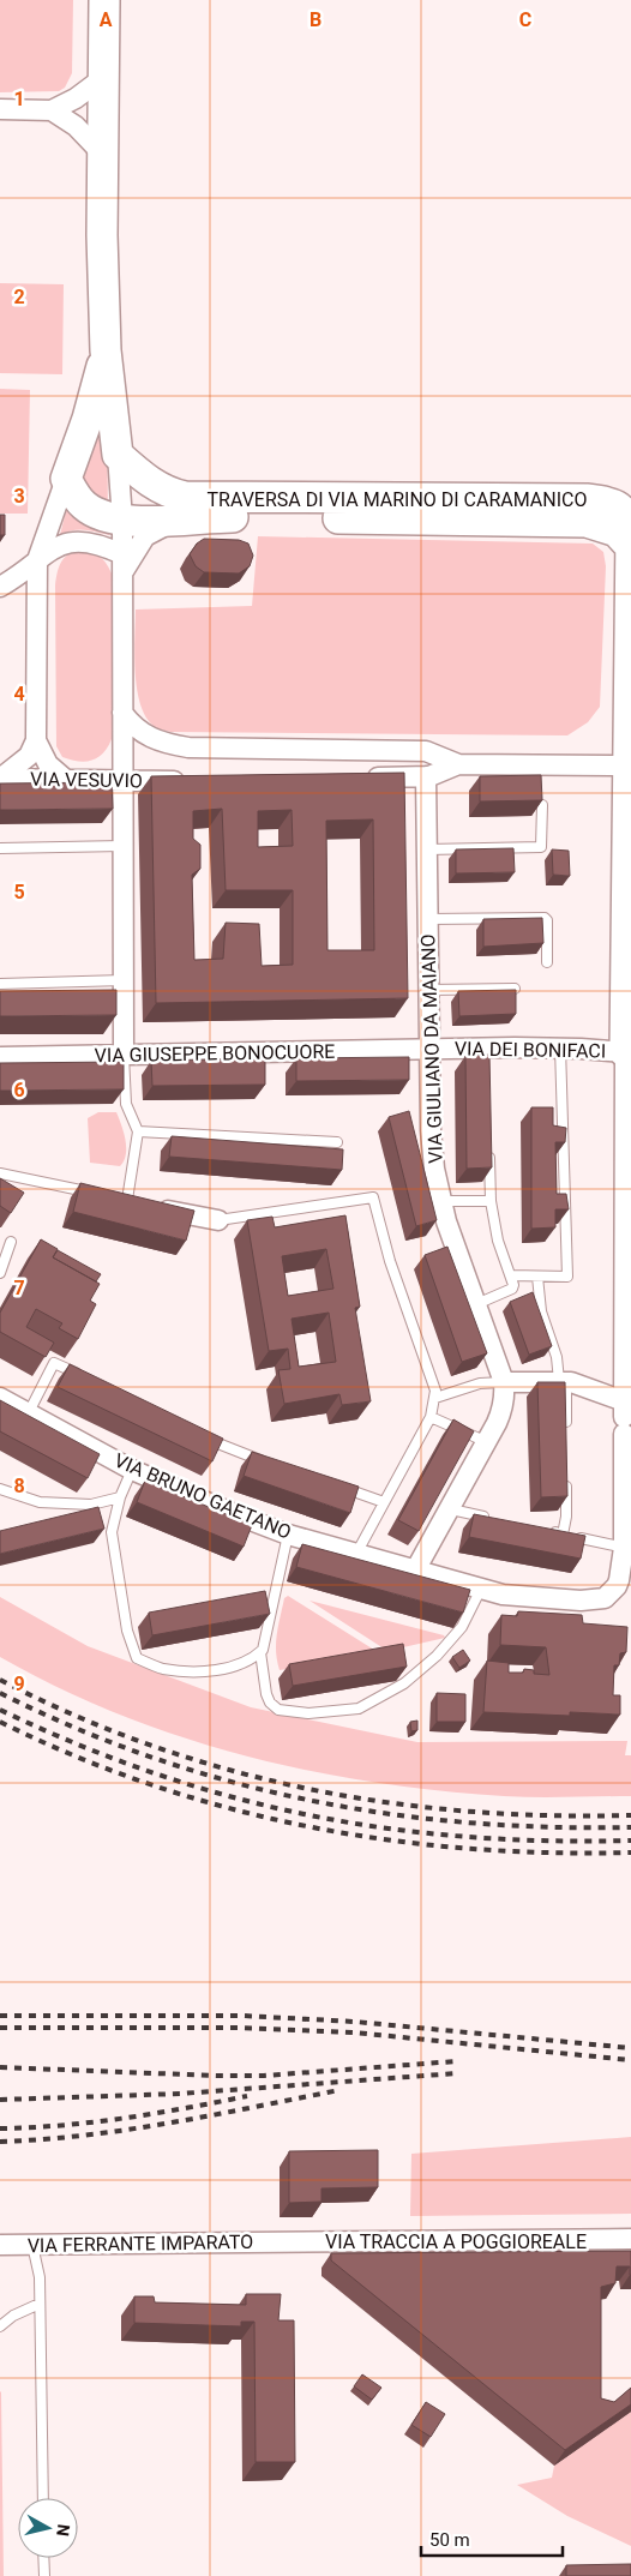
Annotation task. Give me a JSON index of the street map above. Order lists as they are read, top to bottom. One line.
{"streets":{"main road":["TRAVERSA DI VIA MARINO DI CARAMANICO"],"street":["VIA VESUVIO","VIA GIULIANO DA MAIANO","VIA DEI BONIFACI","VIA GIUSEPPE BONOCUORE","VIA BRUNO GAETANO","VIA TRACCIA A POGGIOREALE","VIA FERRANTE IMPARATO"]},"crossings":[["VIA GIULIANO DA MAIANO","VIA DEI BONIFACI"],["VIA GIULIANO DA MAIANO","VIA GIUSEPPE BONOCUORE"],["VIA GIULIANO DA MAIANO","VIA BRUNO GAETANO"],["VIA DEI BONIFACI","VIA GIUSEPPE BONOCUORE"],["VIA TRACCIA A POGGIOREALE","VIA FERRANTE IMPARATO"]],"scale_bar":"50 m","north":"right","grid":{"columns":["A","B","C"],"rows":["1","2","3","4","5","6","7","8","9"]}}
